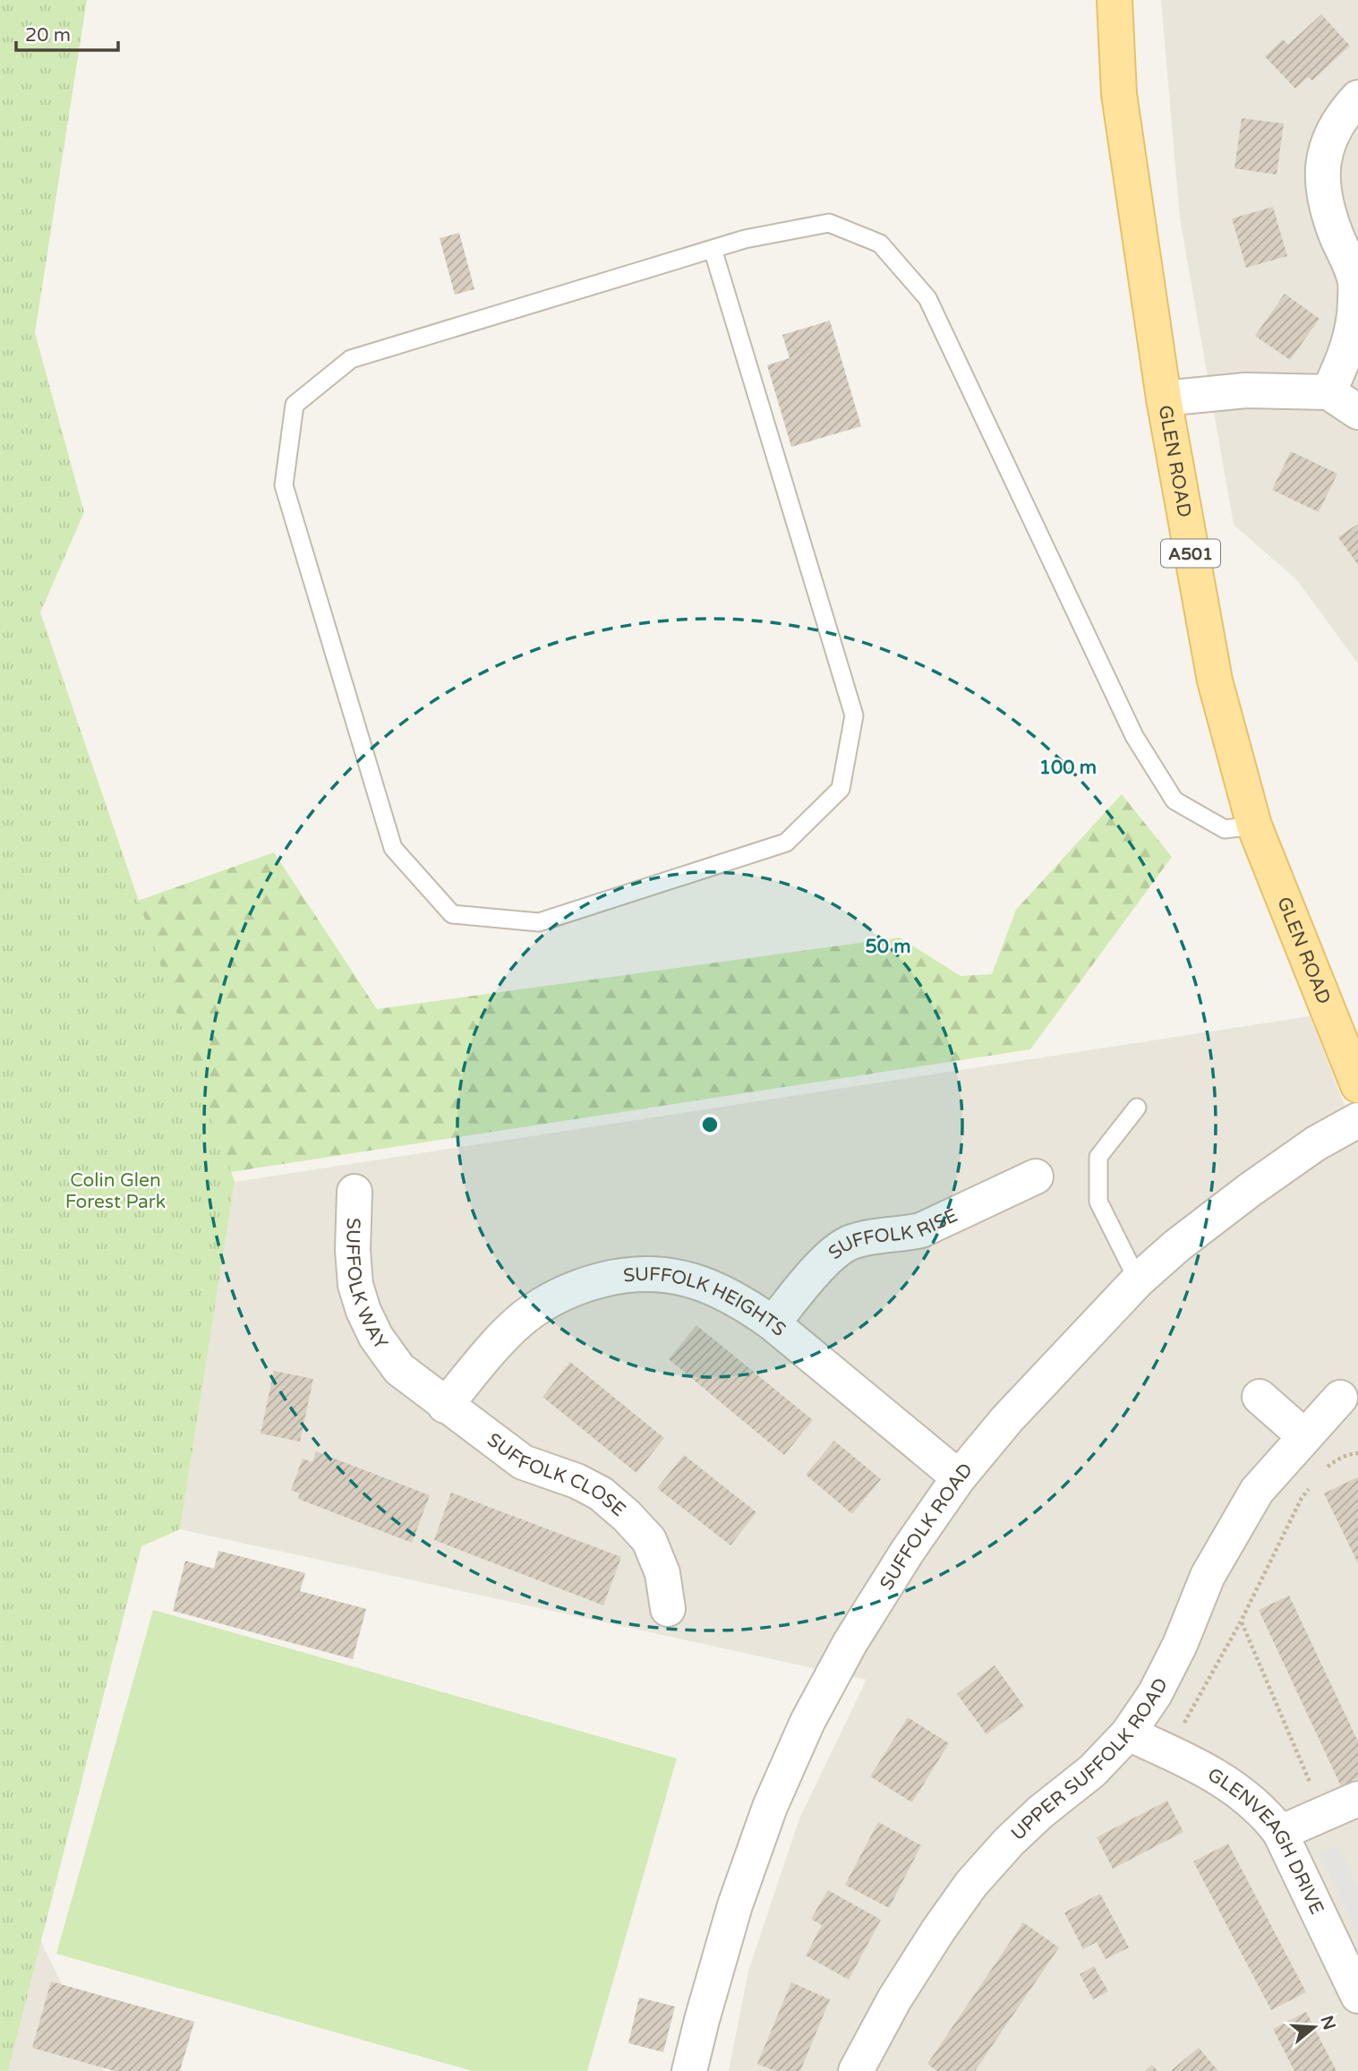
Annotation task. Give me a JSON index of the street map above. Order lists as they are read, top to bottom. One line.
{"streets":{"main road":["GLEN ROAD","A501"],"street":["SUFFOLK RISE","SUFFOLK WAY","SUFFOLK HEIGHTS","SUFFOLK CLOSE","SUFFOLK ROAD","UPPER SUFFOLK ROAD","GLENVEAGH DRIVE"]},"crossings":[["SUFFOLK RISE","SUFFOLK HEIGHTS"],["SUFFOLK WAY","SUFFOLK CLOSE"],["SUFFOLK HEIGHTS","SUFFOLK CLOSE"],["SUFFOLK HEIGHTS","SUFFOLK ROAD"],["UPPER SUFFOLK ROAD","GLENVEAGH DRIVE"]],"parks":["Colin Glen Forest Park"],"scale_bar":"20 m","north":"right","rings":["100 m","50 m"]}
